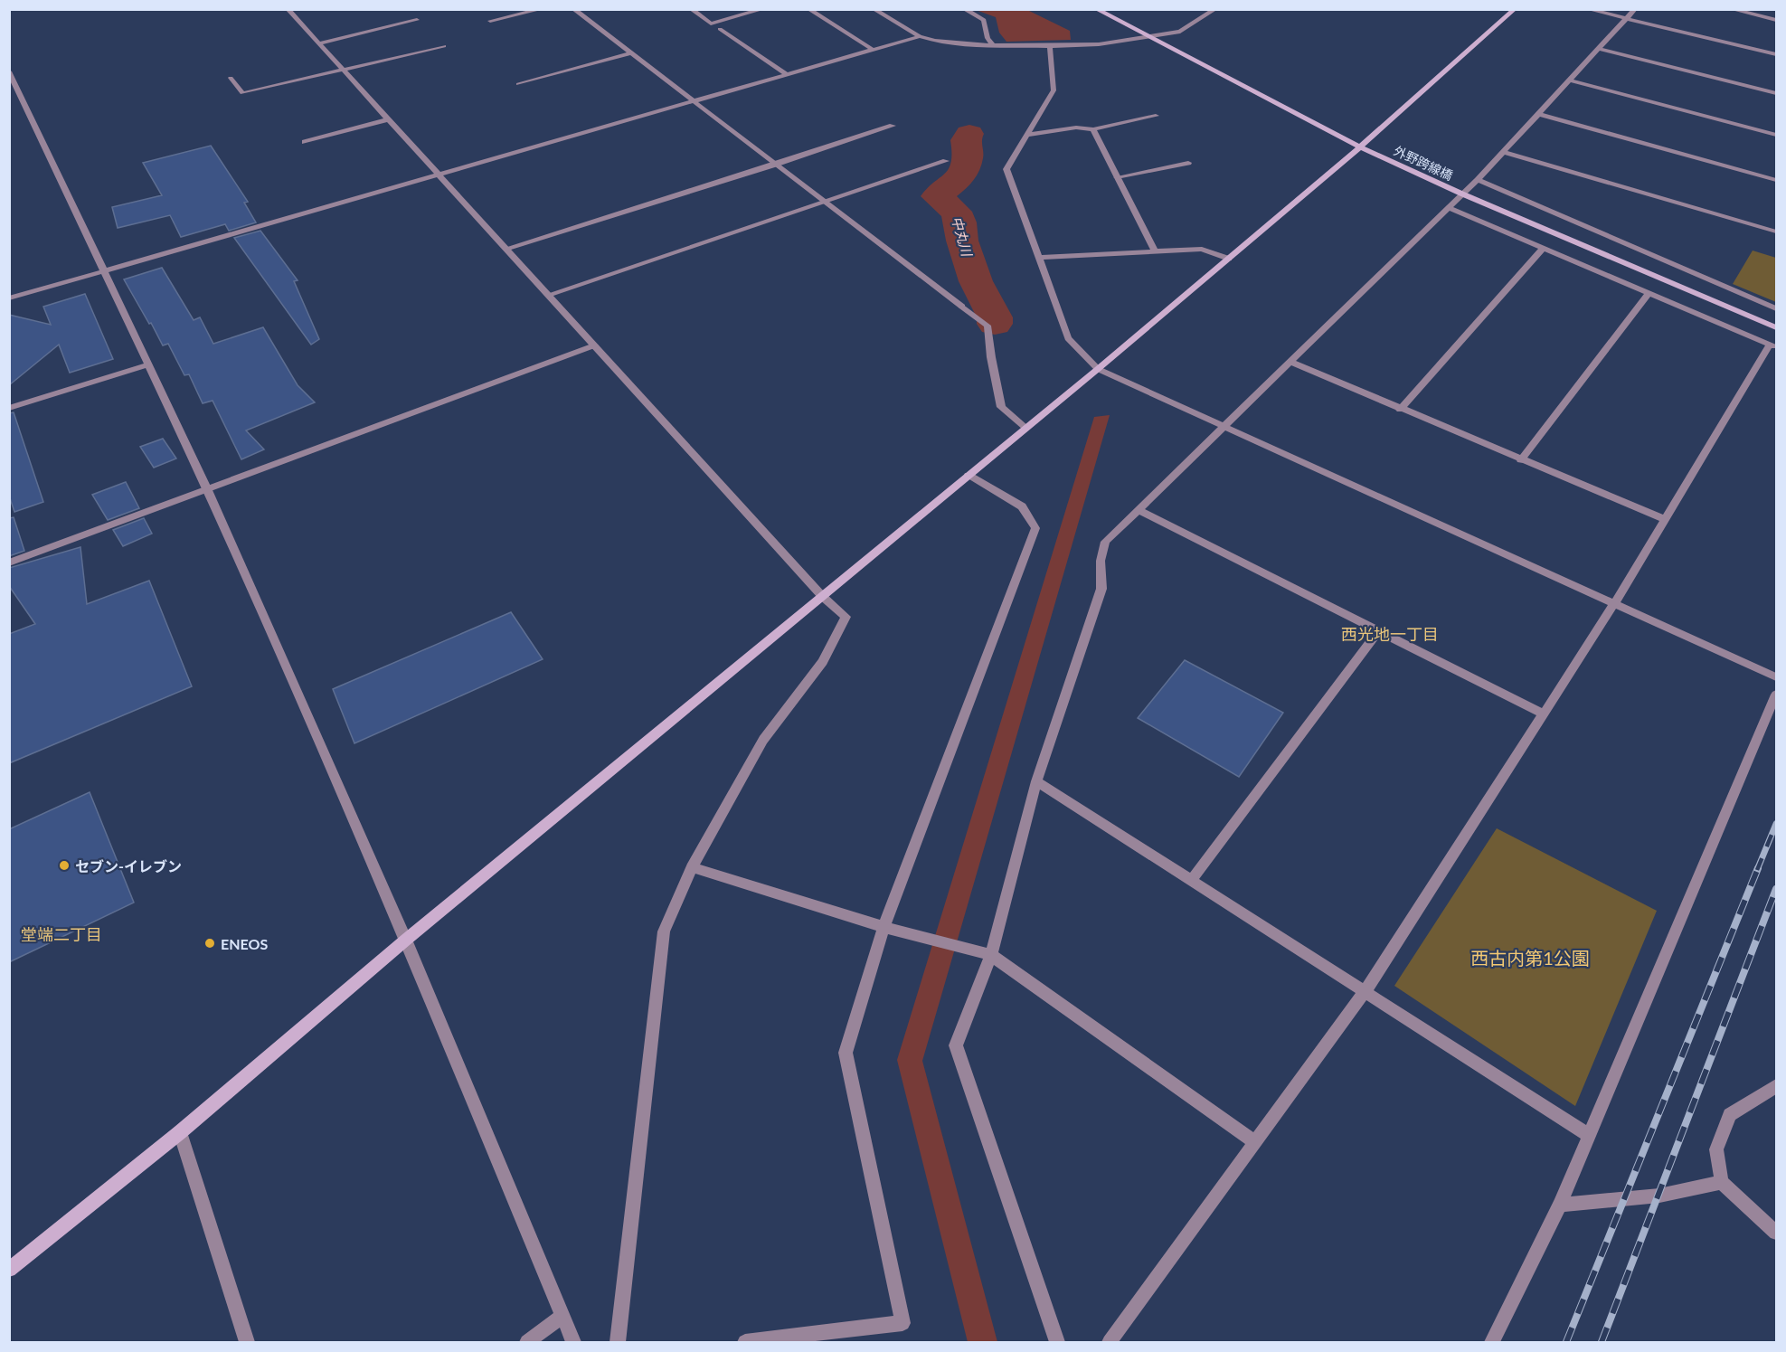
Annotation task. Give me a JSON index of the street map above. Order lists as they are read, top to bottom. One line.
{"streets":{"street":["外野跨線橋"]},"districts":["西光地一丁目","堂端二丁目"],"water":["中丸川"],"parks":["西古内第1公園"],"places":["セブン-イレブン","ENEOS"]}
